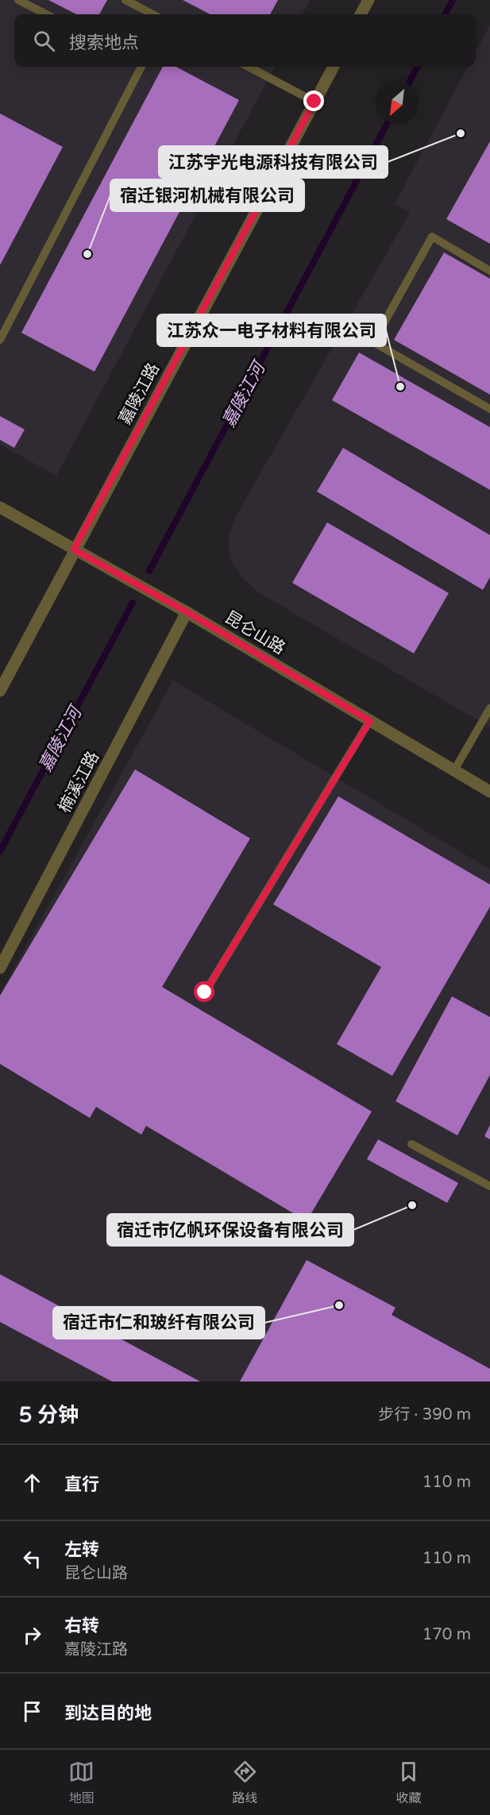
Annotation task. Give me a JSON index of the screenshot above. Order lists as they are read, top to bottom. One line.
{"streets":{"street":["嘉陵江路","昆仑山路","楠溪江路"]},"crossings":[["嘉陵江路","昆仑山路"],["昆仑山路","楠溪江路"]],"water":["嘉陵江河"],"places":["江苏宇光电源科技有限公司","宿迁银河机械有限公司","江苏众一电子材料有限公司","宿迁市亿帆环保设备有限公司","宿迁市仁和玻纤有限公司"],"north":"bottom left","page":{"search":"搜索地点","heading":["5 分钟","步行 · 390 m"],"list":[["直行","110 m"],["左转","昆仑山路","110 m"],["右转","嘉陵江路","170 m"],"到达目的地"],"nav":["地图","路线","收藏"]}}
